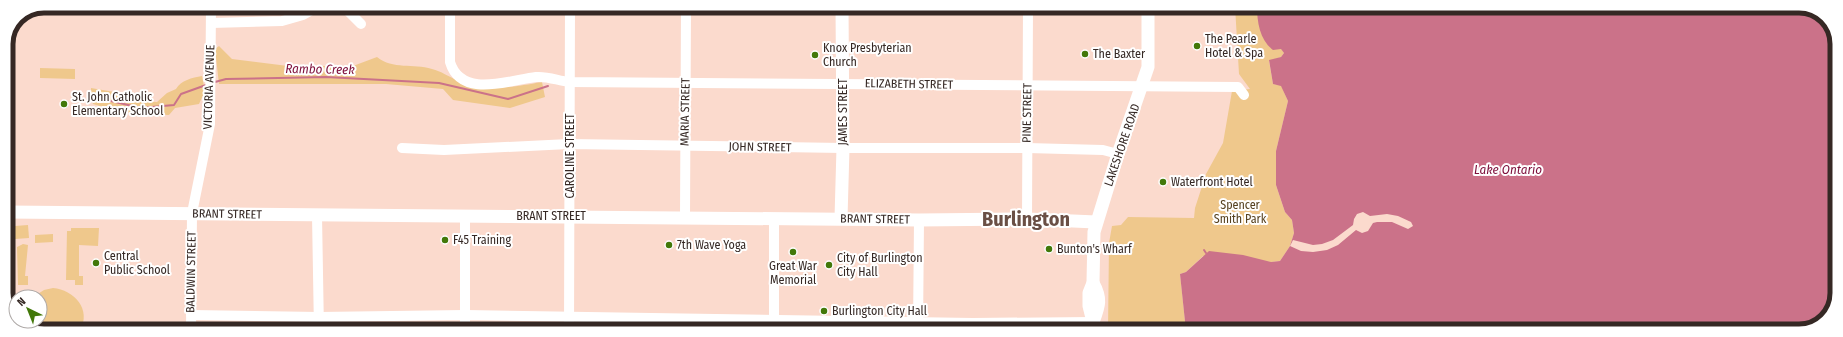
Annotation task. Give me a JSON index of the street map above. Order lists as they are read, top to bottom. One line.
{"streets":{"main road":["JAMES STREET","LAKESHORE ROAD","BRANT STREET"],"street":["ELIZABETH STREET","VICTORIA AVENUE","MARIA STREET","PINE STREET","JOHN STREET","CAROLINE STREET","BALDWIN STREET"]},"crossings":[["ELIZABETH STREET","MARIA STREET"],["ELIZABETH STREET","JAMES STREET"],["ELIZABETH STREET","PINE STREET"],["ELIZABETH STREET","LAKESHORE ROAD"],["ELIZABETH STREET","CAROLINE STREET"],["VICTORIA AVENUE","BRANT STREET"],["VICTORIA AVENUE","BALDWIN STREET"],["MARIA STREET","JOHN STREET"],["MARIA STREET","BRANT STREET"],["JAMES STREET","JOHN STREET"],["JAMES STREET","BRANT STREET"],["PINE STREET","JOHN STREET"],["PINE STREET","BRANT STREET"],["LAKESHORE ROAD","JOHN STREET"],["LAKESHORE ROAD","BRANT STREET"],["JOHN STREET","CAROLINE STREET"],["CAROLINE STREET","BRANT STREET"],["BRANT STREET","BALDWIN STREET"]],"districts":["Burlington"],"water":["Rambo Creek","Lake Ontario"],"parks":["Spencer Smith Park"],"places":["The Pearle Hotel & Spa","The Baxter","Knox Presbyterian Church","St. John Catholic Elementary School","Waterfront Hotel","F45 Training","7th Wave Yoga","Bunton's Wharf","Great War Memorial","Central Public School","City of Burlington City Hall","Burlington City Hall"],"north":"top left"}
